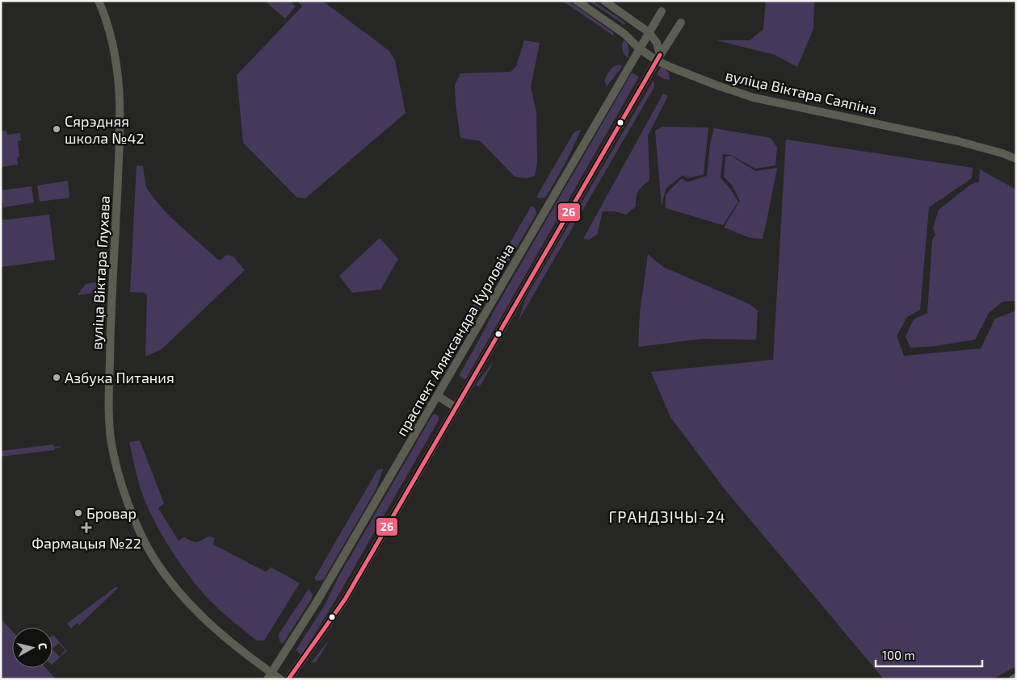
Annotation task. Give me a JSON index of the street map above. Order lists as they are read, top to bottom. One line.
{"streets":{"street":["вуліца Віктара Саяпіна","вуліца Віктара Глухава","праспект Аляксандра Курловіча"]},"crossings":[["вуліца Віктара Саяпіна","праспект Аляксандра Курловіча"],["вуліца Віктара Глухава","праспект Аляксандра Курловіча"]],"districts":["ГРАНДЗІЧЫ-24"],"places":{"other":["Сярэдняя школа №42","Азбука Питания","Бровар"],"health":["Фармацыя №22"]},"lines":["transit line 26"],"scale_bar":"100 m","north":"right"}
